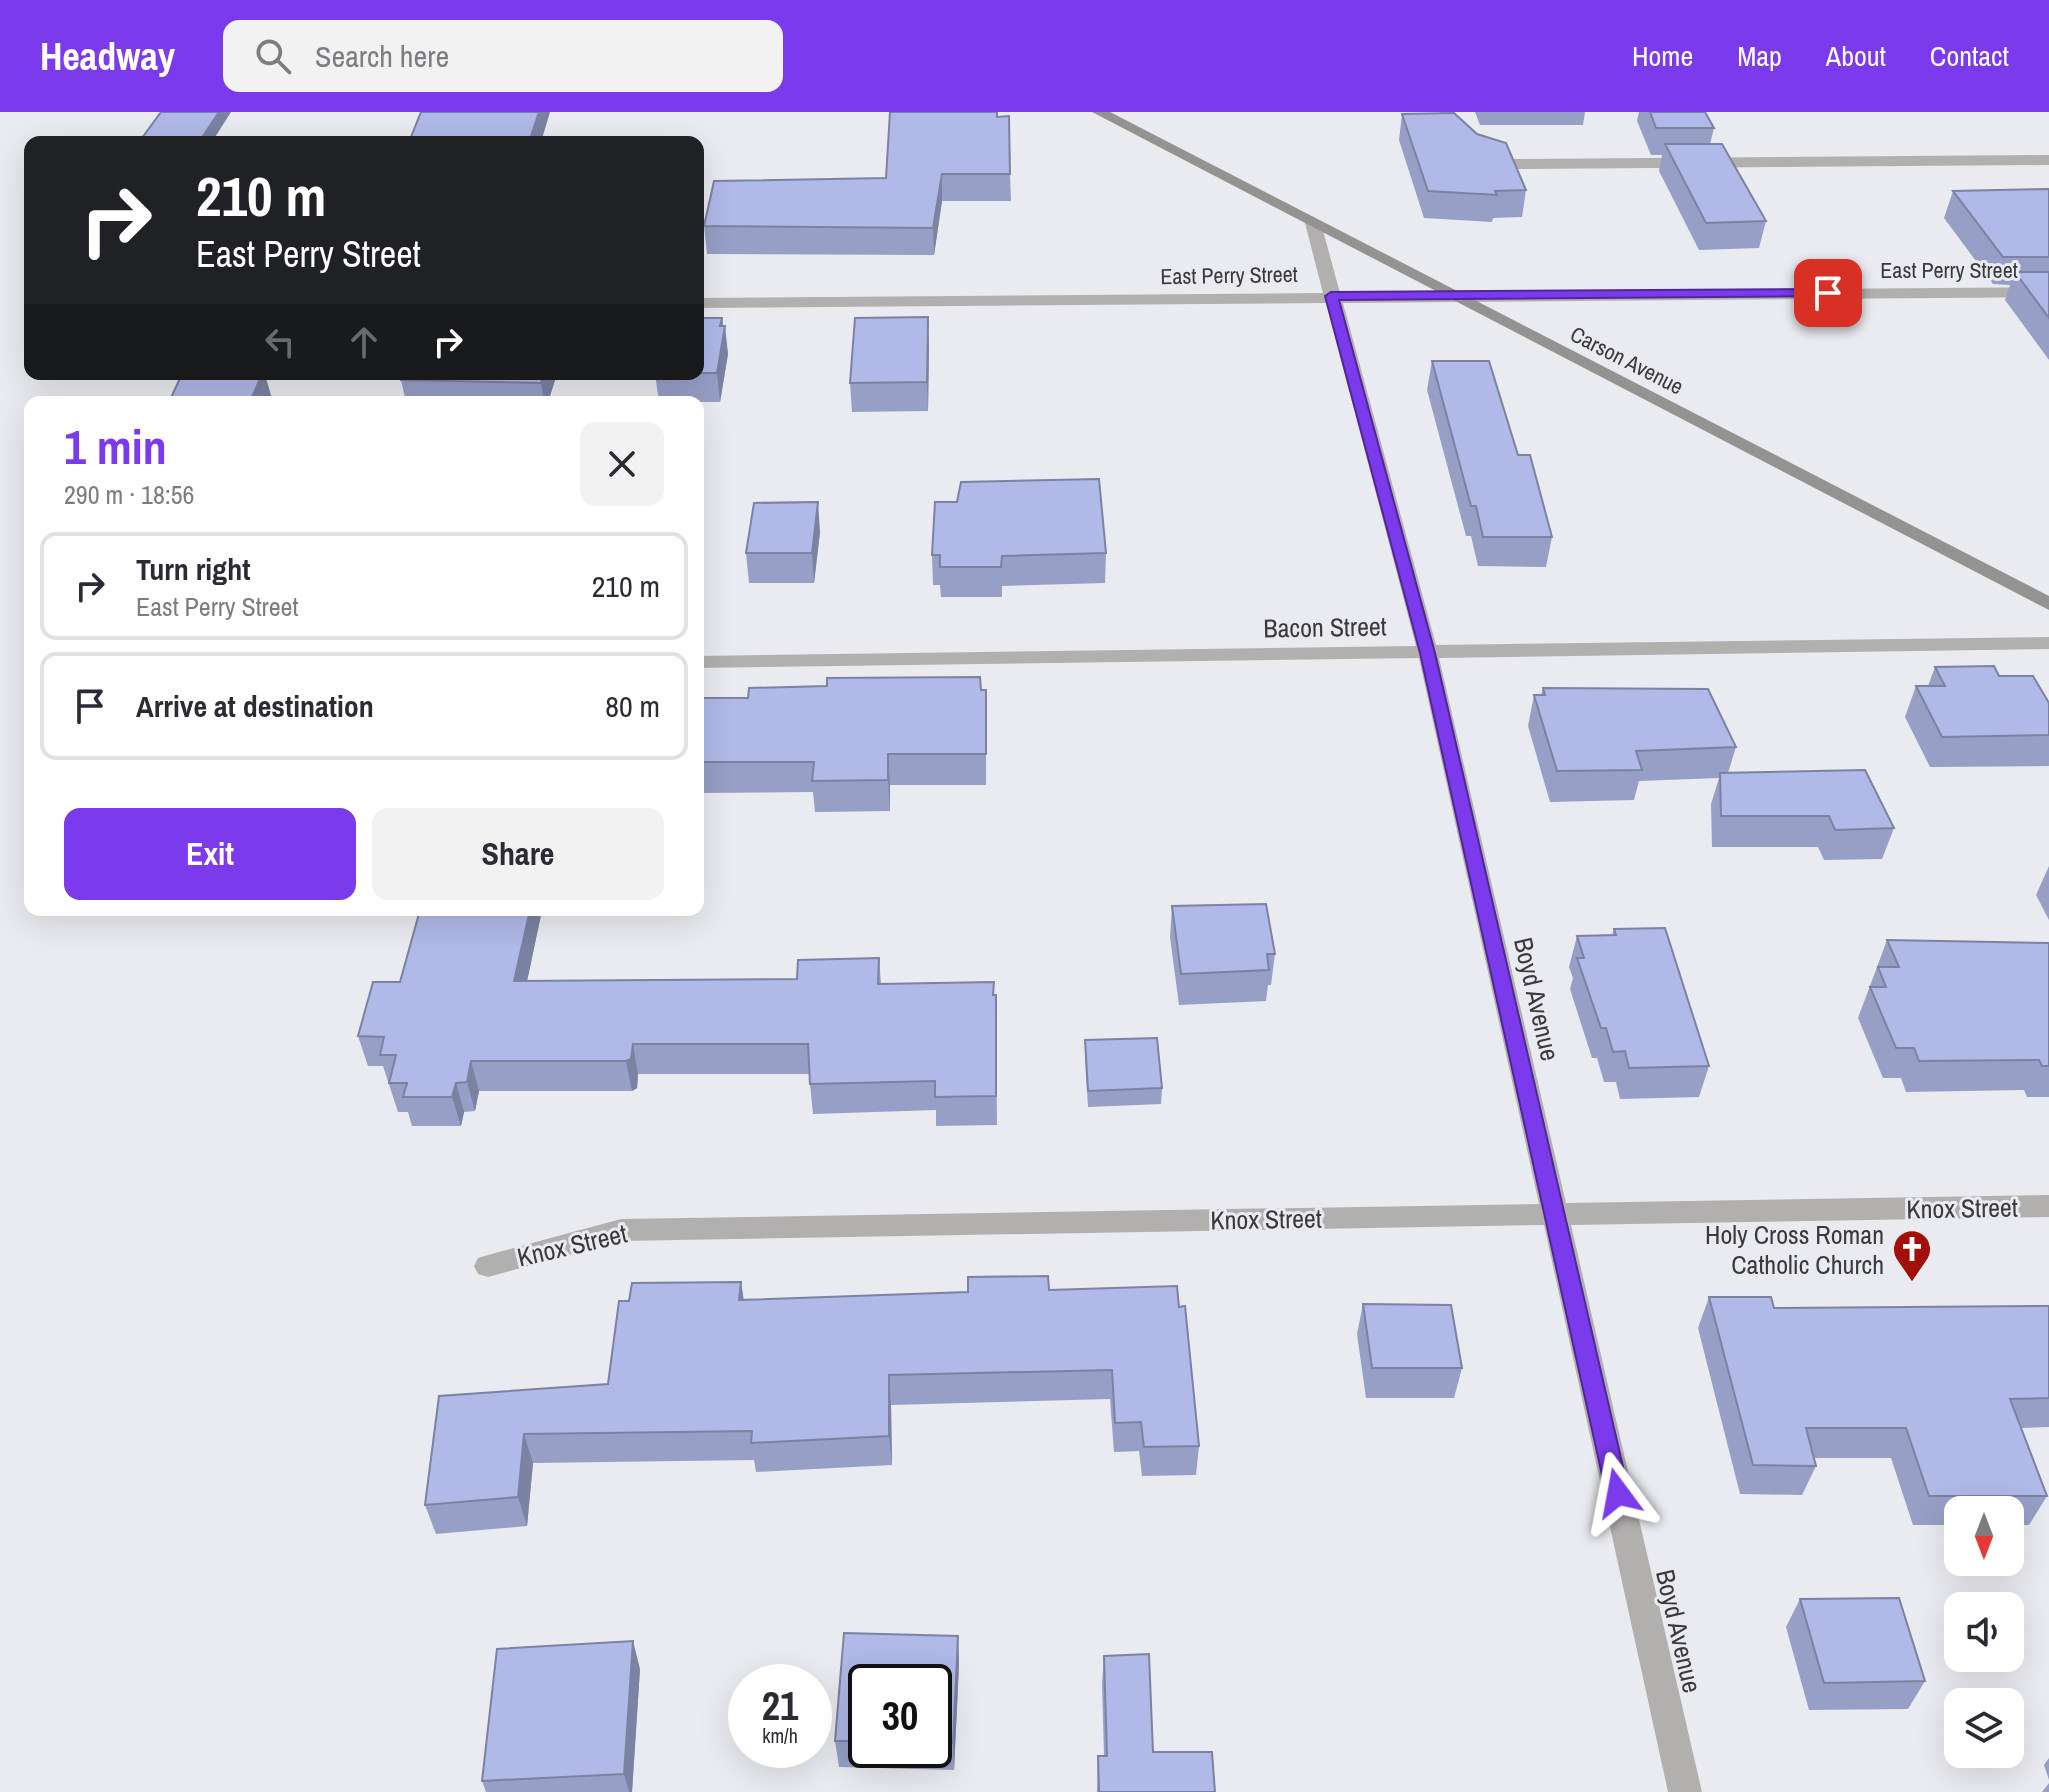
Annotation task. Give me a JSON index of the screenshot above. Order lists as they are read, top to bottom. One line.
{"streets":{"main road":["Carson Avenue"],"street":["East Perry Street","Bacon Street","Boyd Avenue","Knox Street"]},"crossings":[["East Perry Street","Carson Avenue"],["East Perry Street","Boyd Avenue"],["Carson Avenue","Boyd Avenue"],["Bacon Street","Boyd Avenue"],["Boyd Avenue","Knox Street"]],"places":{"church":["Holy Cross Roman Catholic Church"]},"north":"bottom","page":{"header":"Headway","search":"Search here","nav":["Home","Map","About","Contact"],"turn":["210 m","East Perry Street"],"heading":["1 min","290 m · 18:56"],"list":[{"name":"Turn right","note":"East Perry Street","value":"210 m"},{"name":"Arrive at destination","value":"80 m"}],"buttons":["Exit","Share"],"speed":"21 km/h","limit":"30"}}
